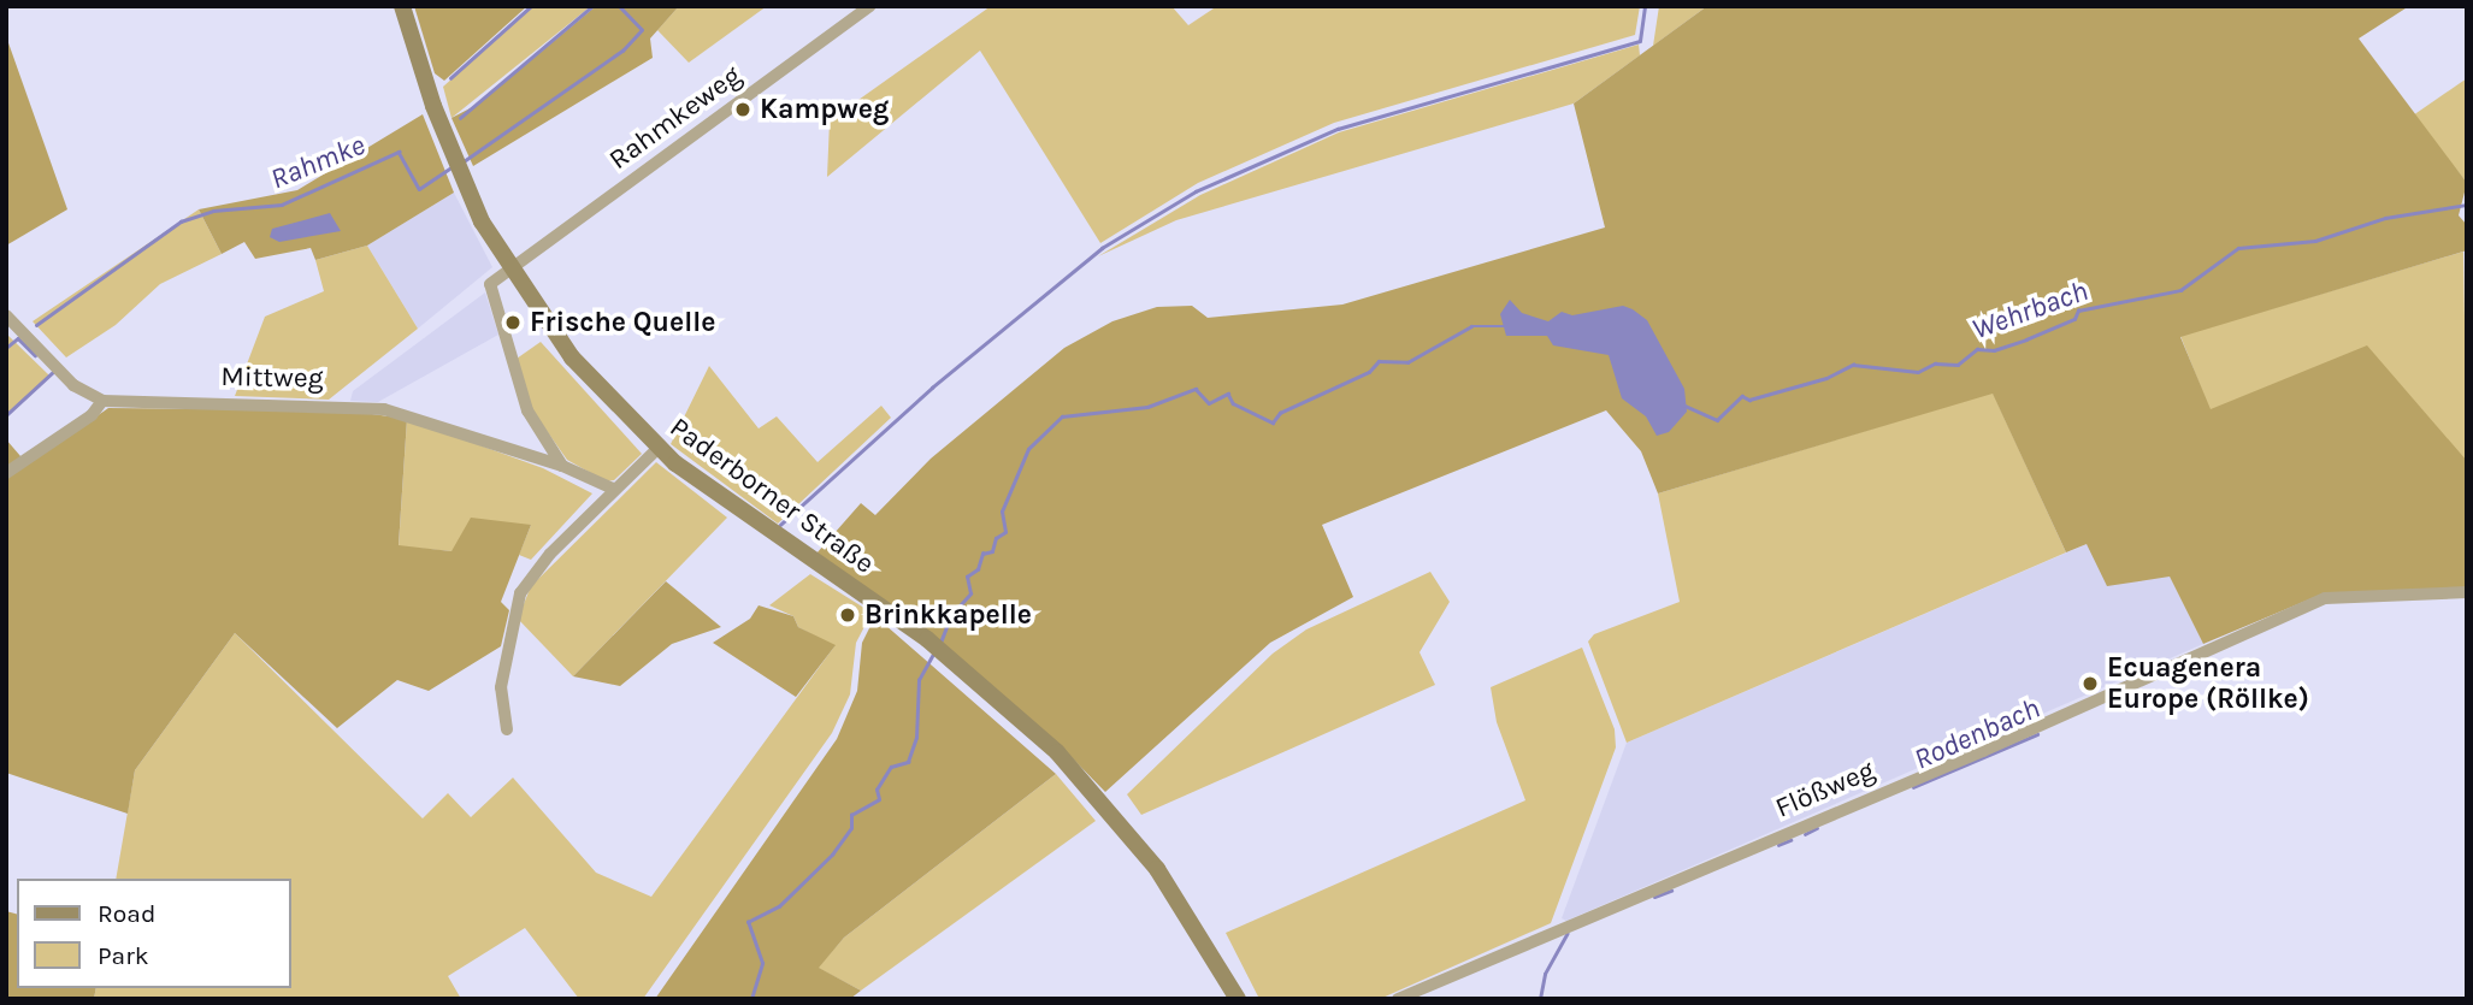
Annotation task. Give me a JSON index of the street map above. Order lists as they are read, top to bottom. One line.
{"streets":{"main road":["Paderborner Straße"],"street":["Rahmkeweg","Mittweg","Flößweg"]},"crossings":[["Rahmkeweg","Paderborner Straße"]],"water":["Rahmke","Wehrbach","Rodenbach"],"places":["Kampweg","Frische Quelle","Brinkkapelle","Ecuagenera Europe (Röllke)"],"legend":["Road","Park"]}
